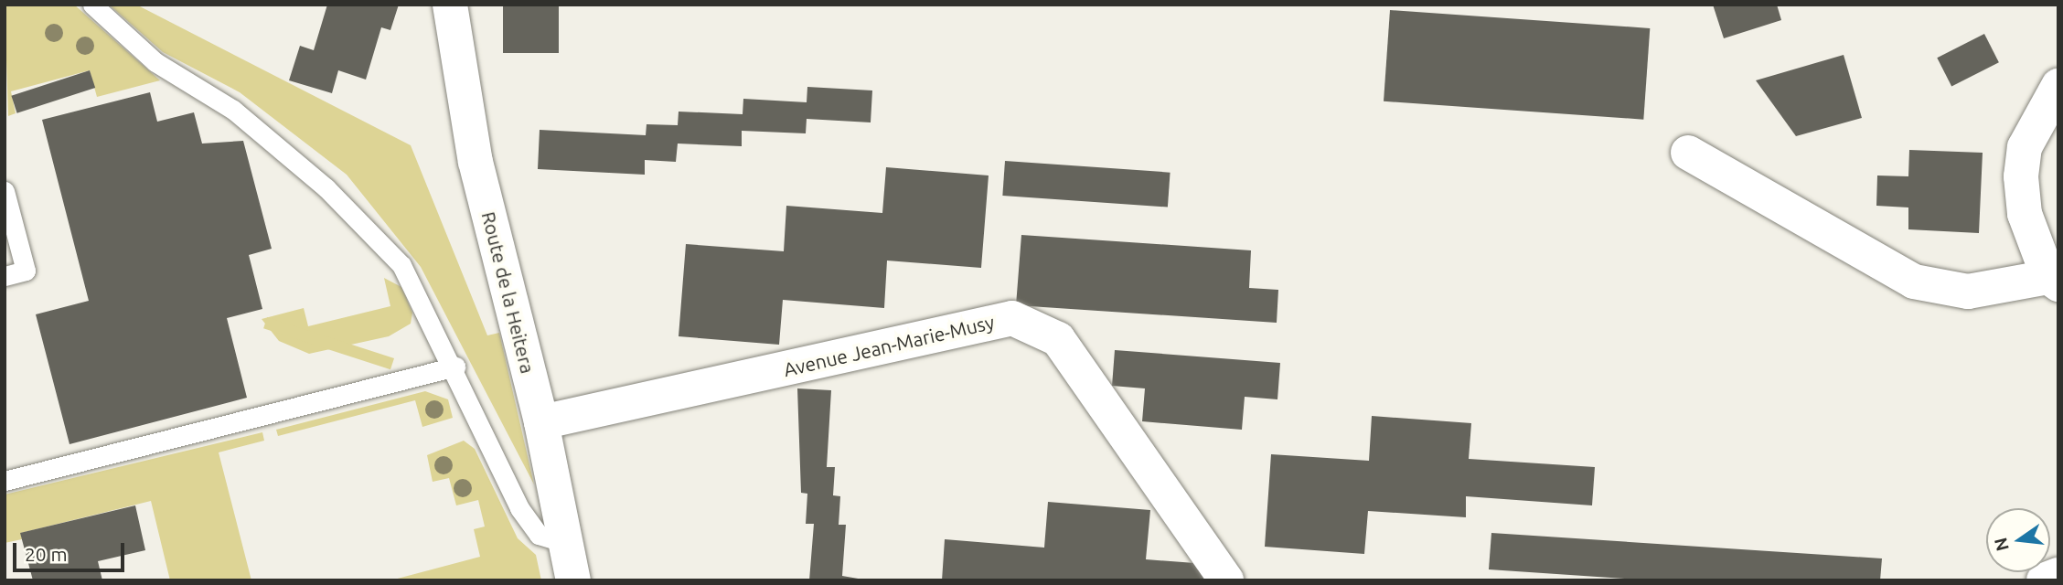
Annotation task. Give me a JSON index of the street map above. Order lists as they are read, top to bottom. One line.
{"streets":{"street":["Route de la Heitera","Avenue Jean-Marie-Musy"]},"crossings":[["Route de la Heitera","Avenue Jean-Marie-Musy"]],"scale_bar":"20 m","north":"left"}
